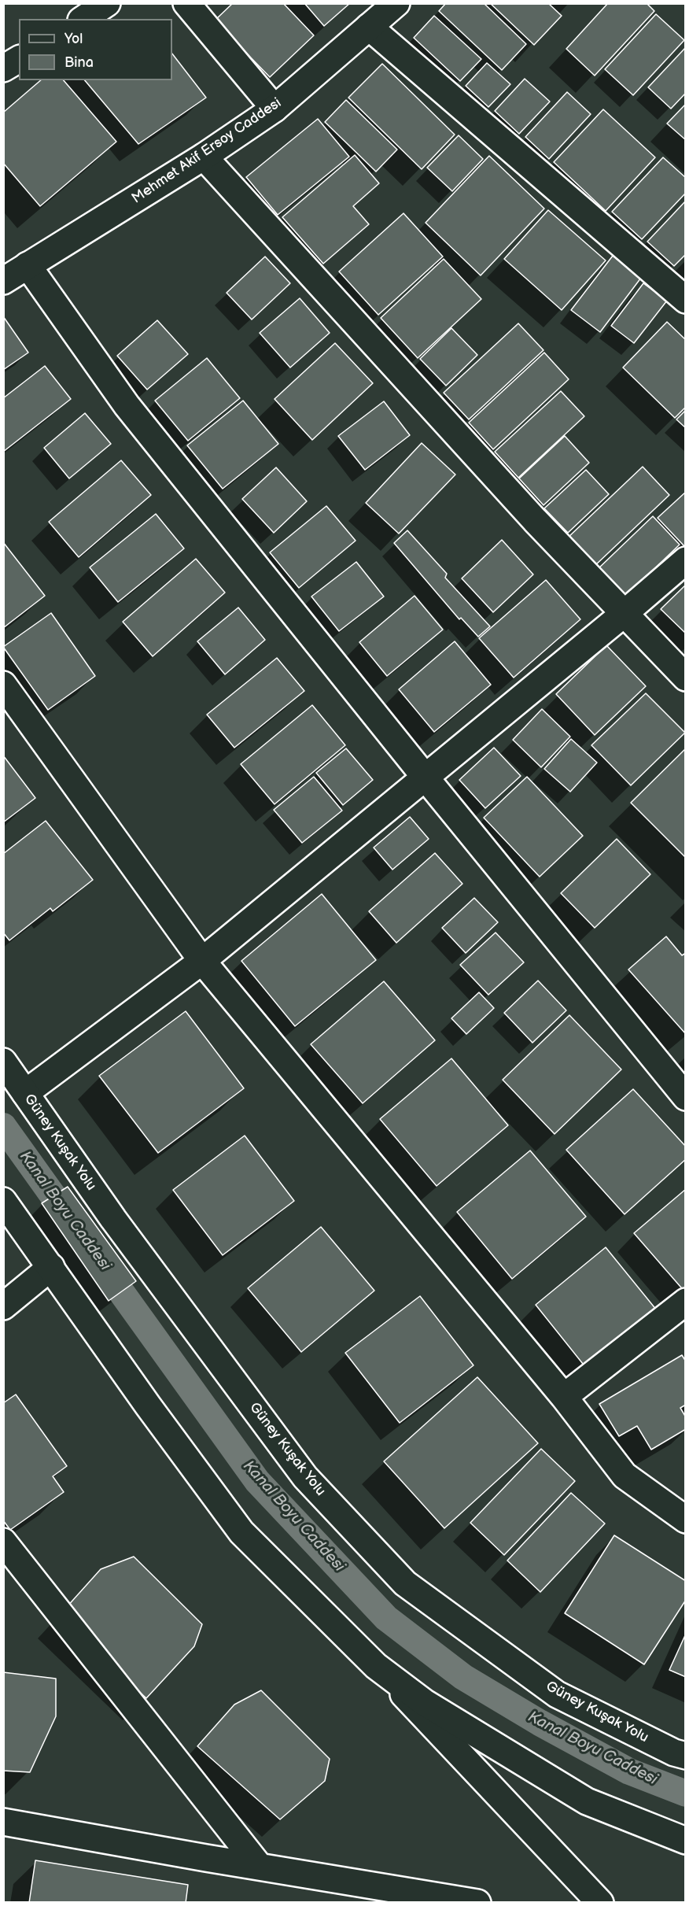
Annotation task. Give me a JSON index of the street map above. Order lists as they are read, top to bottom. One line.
{"streets":{"street":["Mehmet Akif Ersoy Caddesi","Güney Kuşak Yolu"]},"water":["Kanal Boyu Caddesi"],"legend":["Yol","Bina"]}
